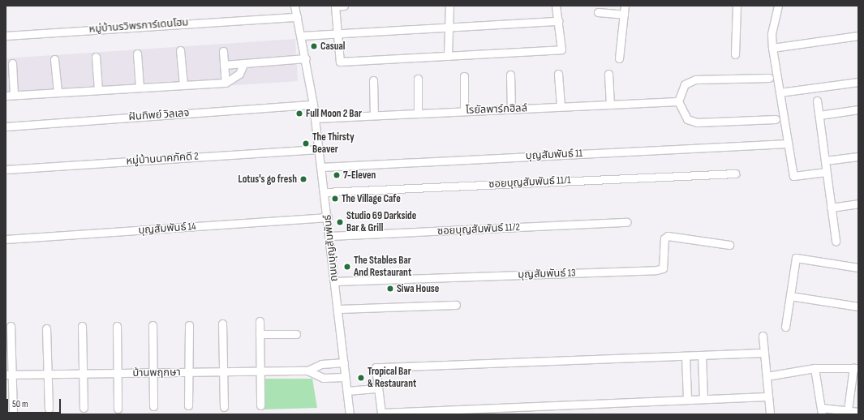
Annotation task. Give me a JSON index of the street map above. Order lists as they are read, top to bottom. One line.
{"streets":{"street":["หมู่บ้านรวิพรการ์เดนโฮม","โรยัลพาร์กฮิลล์","ฝันทิพย์ วิลเลจ","บุญสัมพันธ์ 11","หมู่บ้านนาคภัคดี 2","ซอยบุญสัมพันธ์ 11/1","บุญสัมพันธ์ 14","ซอยบุญสัมพันธ์ 11/2","ถนนบุญสัมพันธ์","บุญสัมพันธ์ 13","บ้านพฤกษา"]},"crossings":[["หมู่บ้านรวิพรการ์เดนโฮม","ถนนบุญสัมพันธ์"],["โรยัลพาร์กฮิลล์","ถนนบุญสัมพันธ์"],["ฝันทิพย์ วิลเลจ","ถนนบุญสัมพันธ์"],["บุญสัมพันธ์ 11","ถนนบุญสัมพันธ์"],["หมู่บ้านนาคภัคดี 2","ถนนบุญสัมพันธ์"],["ซอยบุญสัมพันธ์ 11/1","ถนนบุญสัมพันธ์"],["บุญสัมพันธ์ 14","ถนนบุญสัมพันธ์"],["ซอยบุญสัมพันธ์ 11/2","ถนนบุญสัมพันธ์"],["ถนนบุญสัมพันธ์","บุญสัมพันธ์ 13"],["ถนนบุญสัมพันธ์","บ้านพฤกษา"]],"places":["Casual","Full Moon 2 Bar","The Thirsty Beaver","7-Eleven","Lotus's go fresh","The Village Cafe","Studio 69 Darkside Bar & Grill","The Stables Bar And Restaurant","Siwa House","Tropical Bar & Restaurant"],"scale_bar":"50 m"}
